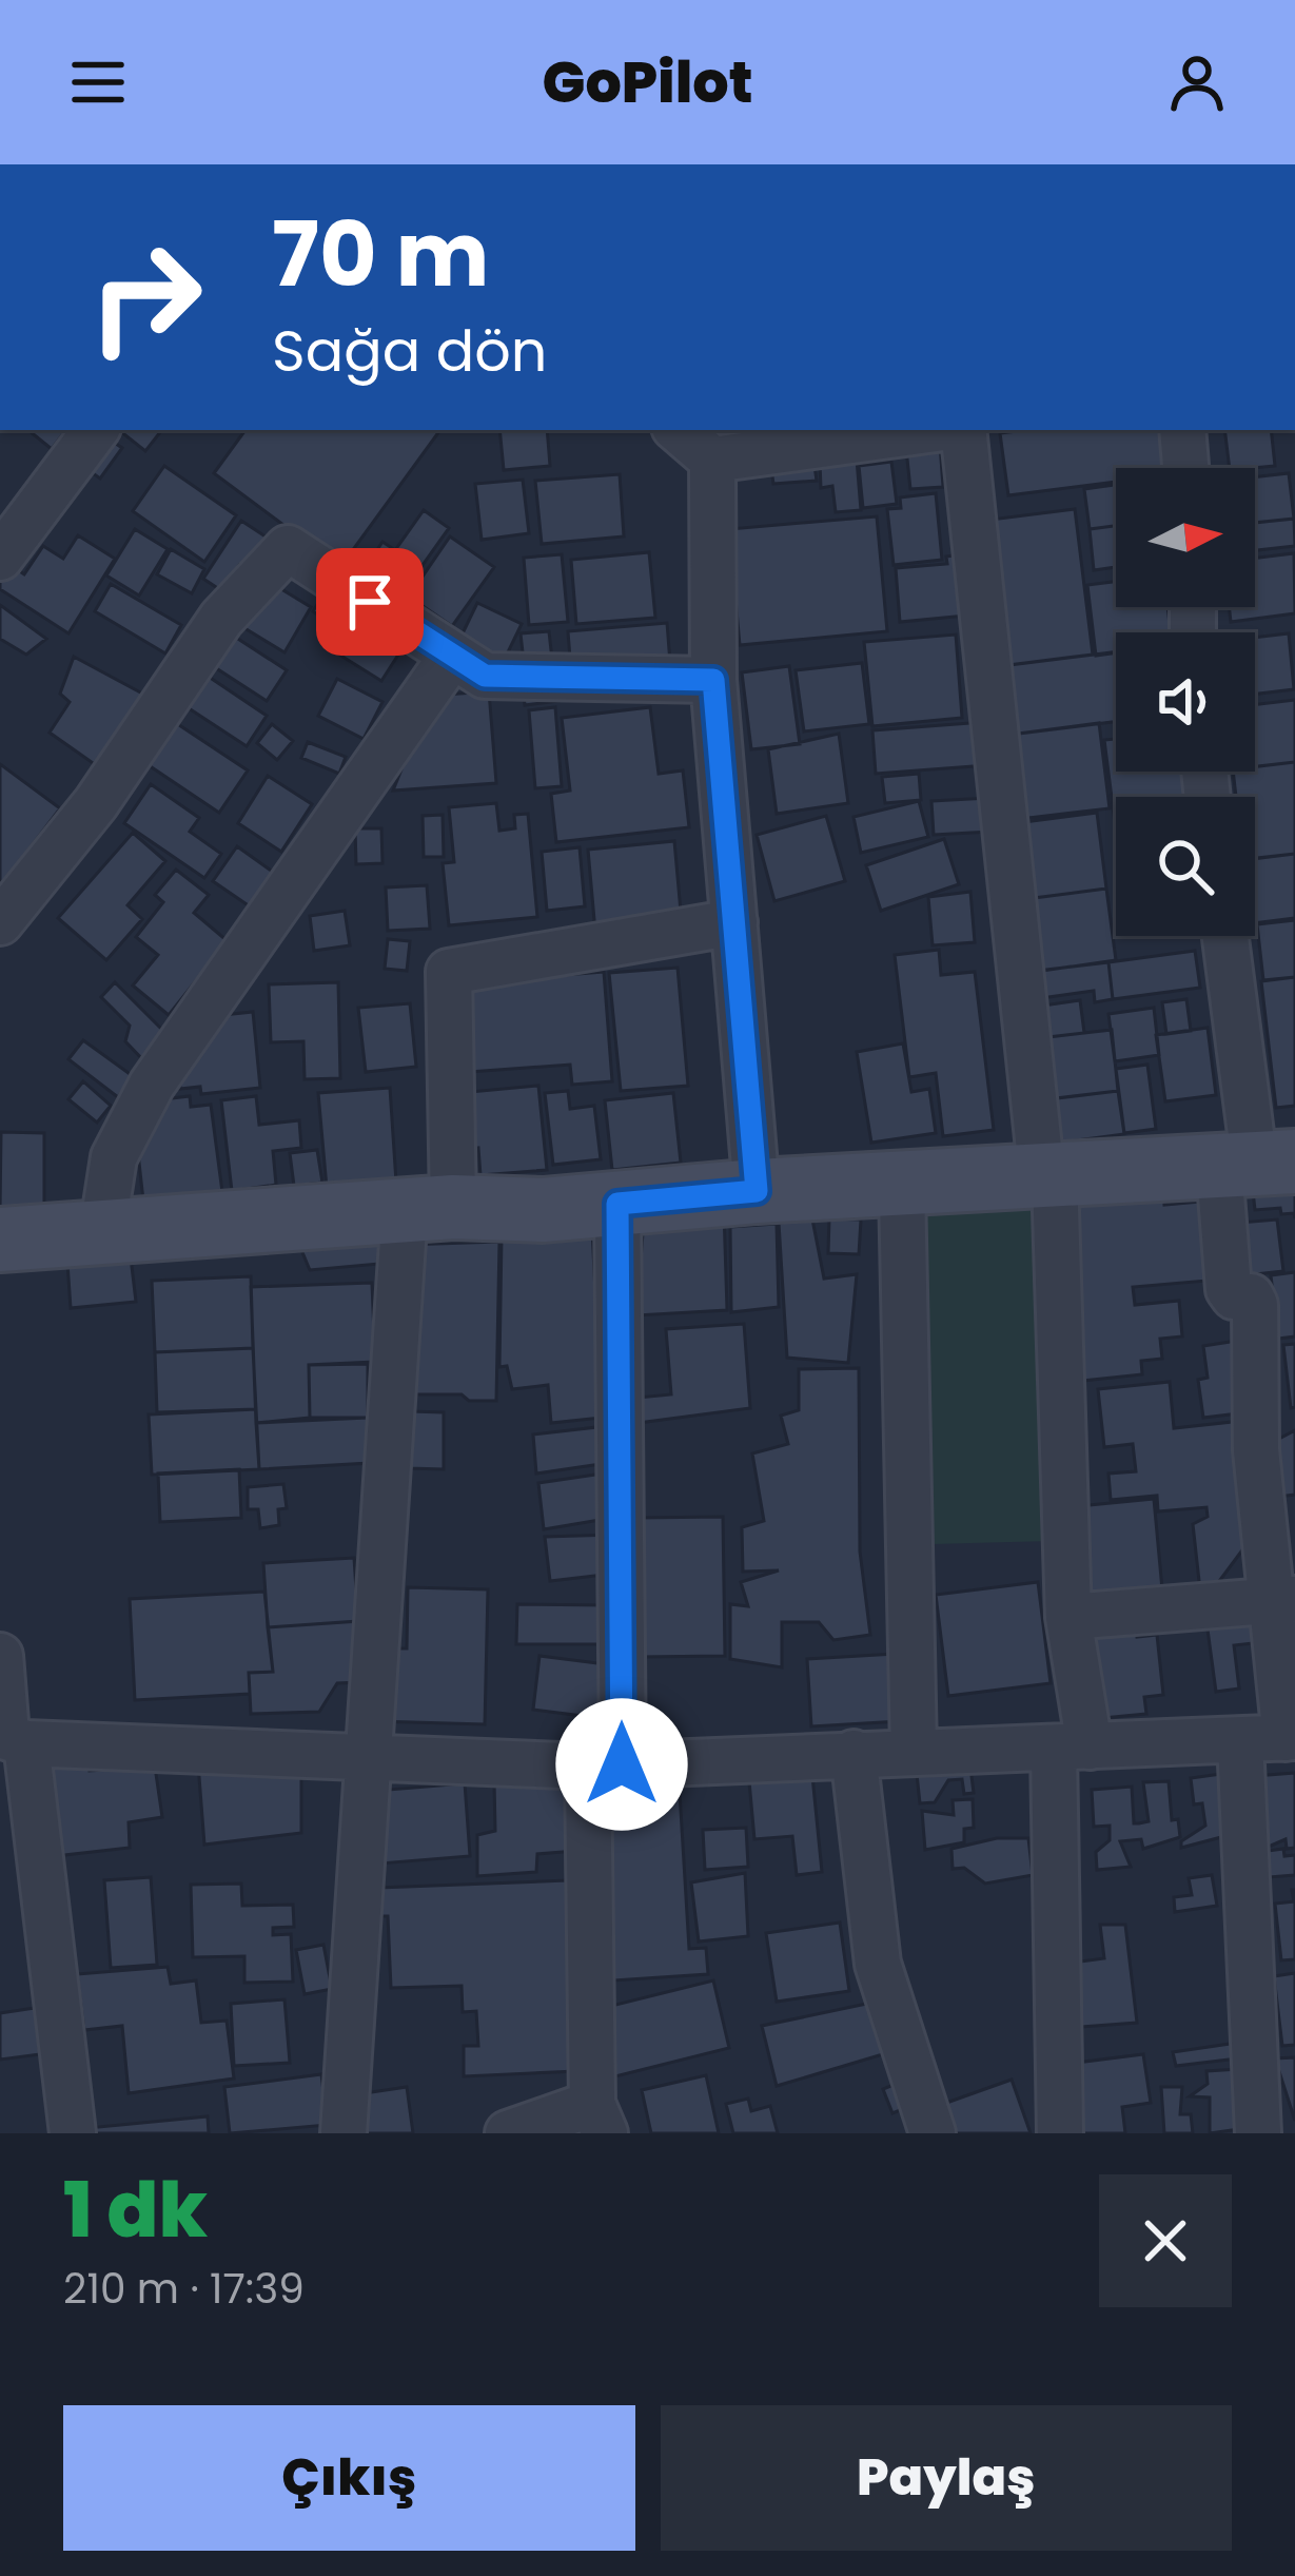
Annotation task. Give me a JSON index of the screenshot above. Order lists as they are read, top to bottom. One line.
{"north":"right","page":{"header":"GoPilot","turn":["70 m","Sağa dön"],"heading":["1 dk","210 m · 17:39"],"buttons":["Çıkış","Paylaş"]}}
